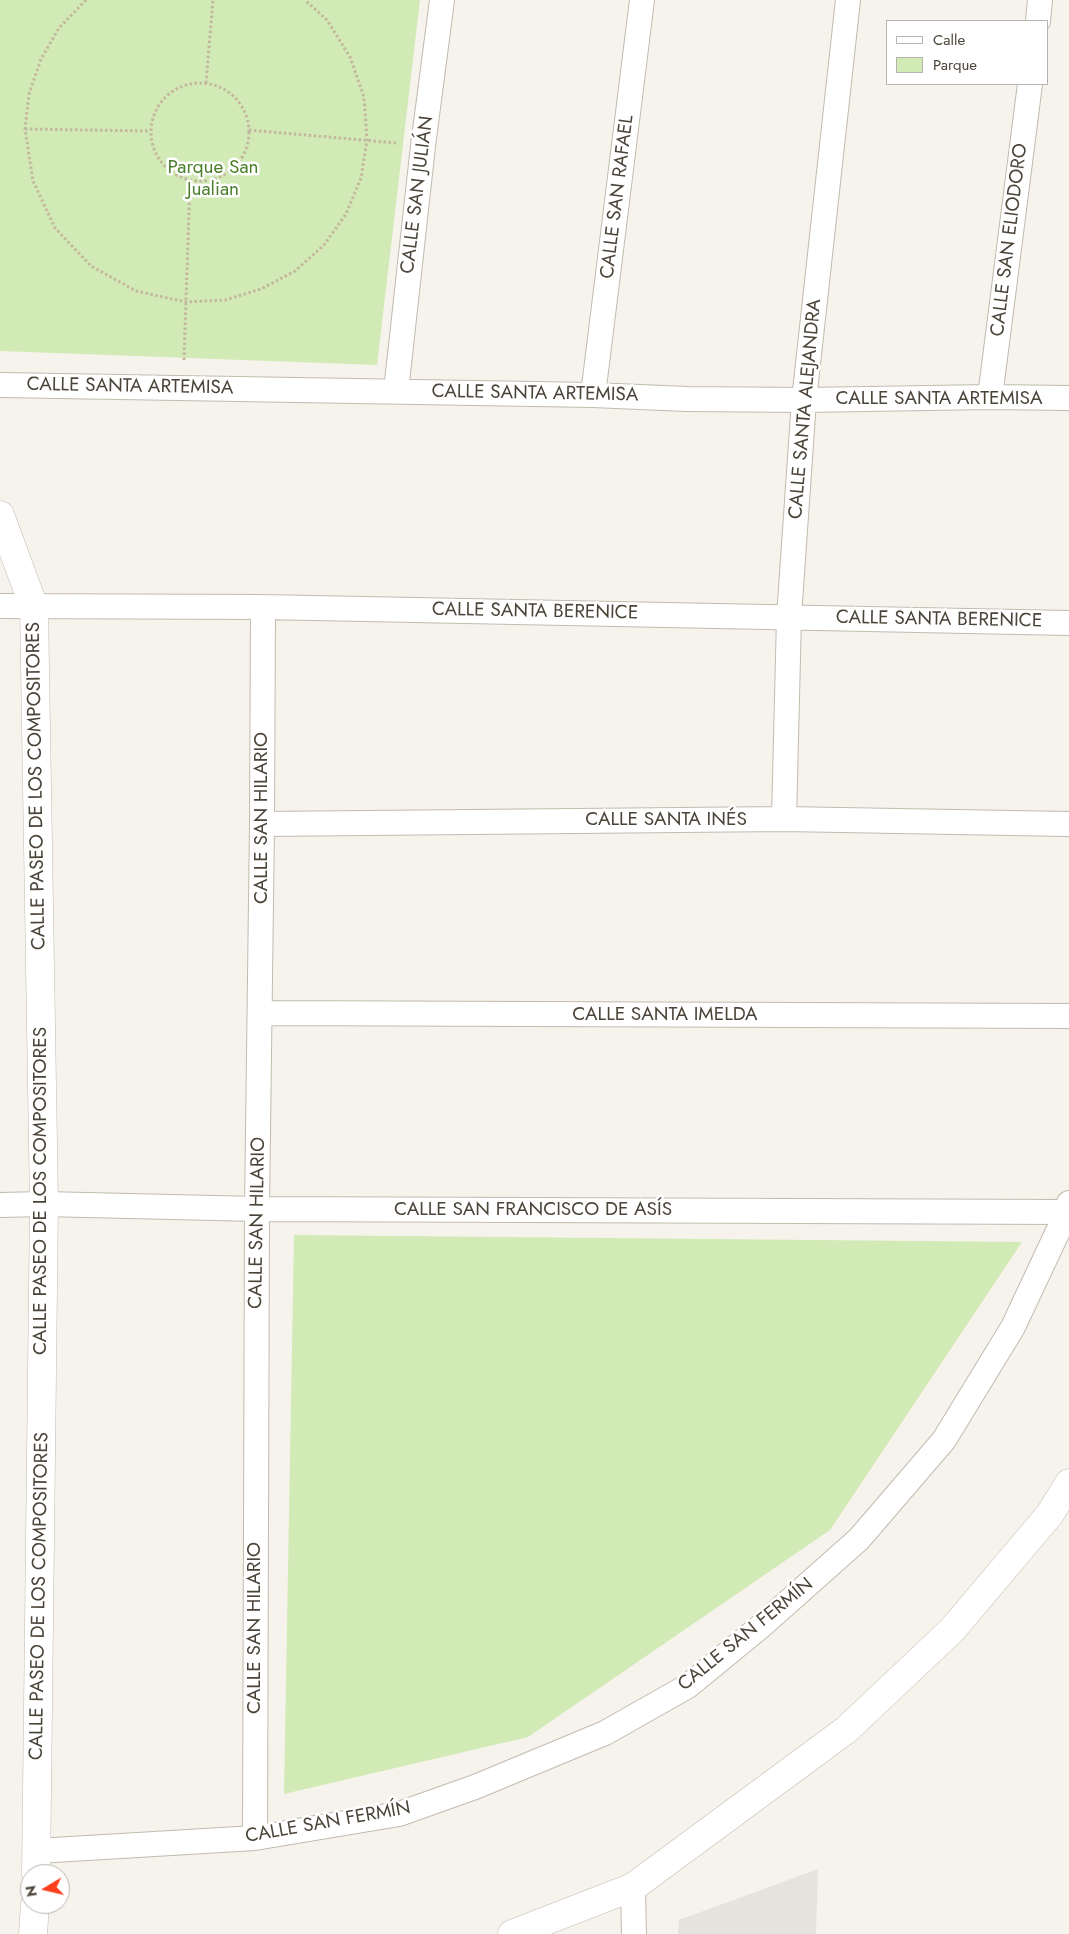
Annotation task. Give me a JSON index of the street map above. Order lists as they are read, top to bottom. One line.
{"streets":{"street":["CALLE SAN JULIÁN","CALLE SAN RAFAEL","CALLE SAN ELIODORO","CALLE SANTA ARTEMISA","CALLE SANTA ALEJANDRA","CALLE SANTA BERENICE","CALLE PASEO DE LOS COMPOSITORES","CALLE SAN HILARIO","CALLE SANTA INÉS","CALLE SANTA IMELDA","CALLE SAN FRANCISCO DE ASÍS","CALLE SAN FERMÍN"]},"crossings":[["CALLE SAN JULIÁN","CALLE SANTA ARTEMISA"],["CALLE SAN RAFAEL","CALLE SANTA ARTEMISA"],["CALLE SAN ELIODORO","CALLE SANTA ARTEMISA"],["CALLE SANTA ARTEMISA","CALLE SANTA ALEJANDRA"],["CALLE SANTA ALEJANDRA","CALLE SANTA BERENICE"],["CALLE SANTA ALEJANDRA","CALLE SANTA INÉS"],["CALLE SANTA BERENICE","CALLE PASEO DE LOS COMPOSITORES"],["CALLE SANTA BERENICE","CALLE SAN HILARIO"],["CALLE PASEO DE LOS COMPOSITORES","CALLE SAN FRANCISCO DE ASÍS"],["CALLE PASEO DE LOS COMPOSITORES","CALLE SAN FERMÍN"],["CALLE SAN HILARIO","CALLE SANTA INÉS"],["CALLE SAN HILARIO","CALLE SANTA IMELDA"],["CALLE SAN HILARIO","CALLE SAN FRANCISCO DE ASÍS"],["CALLE SAN HILARIO","CALLE SAN FERMÍN"],["CALLE SAN FRANCISCO DE ASÍS","CALLE SAN FERMÍN"]],"parks":["Parque San Jualian"],"legend":["Calle","Parque"],"north":"left"}
